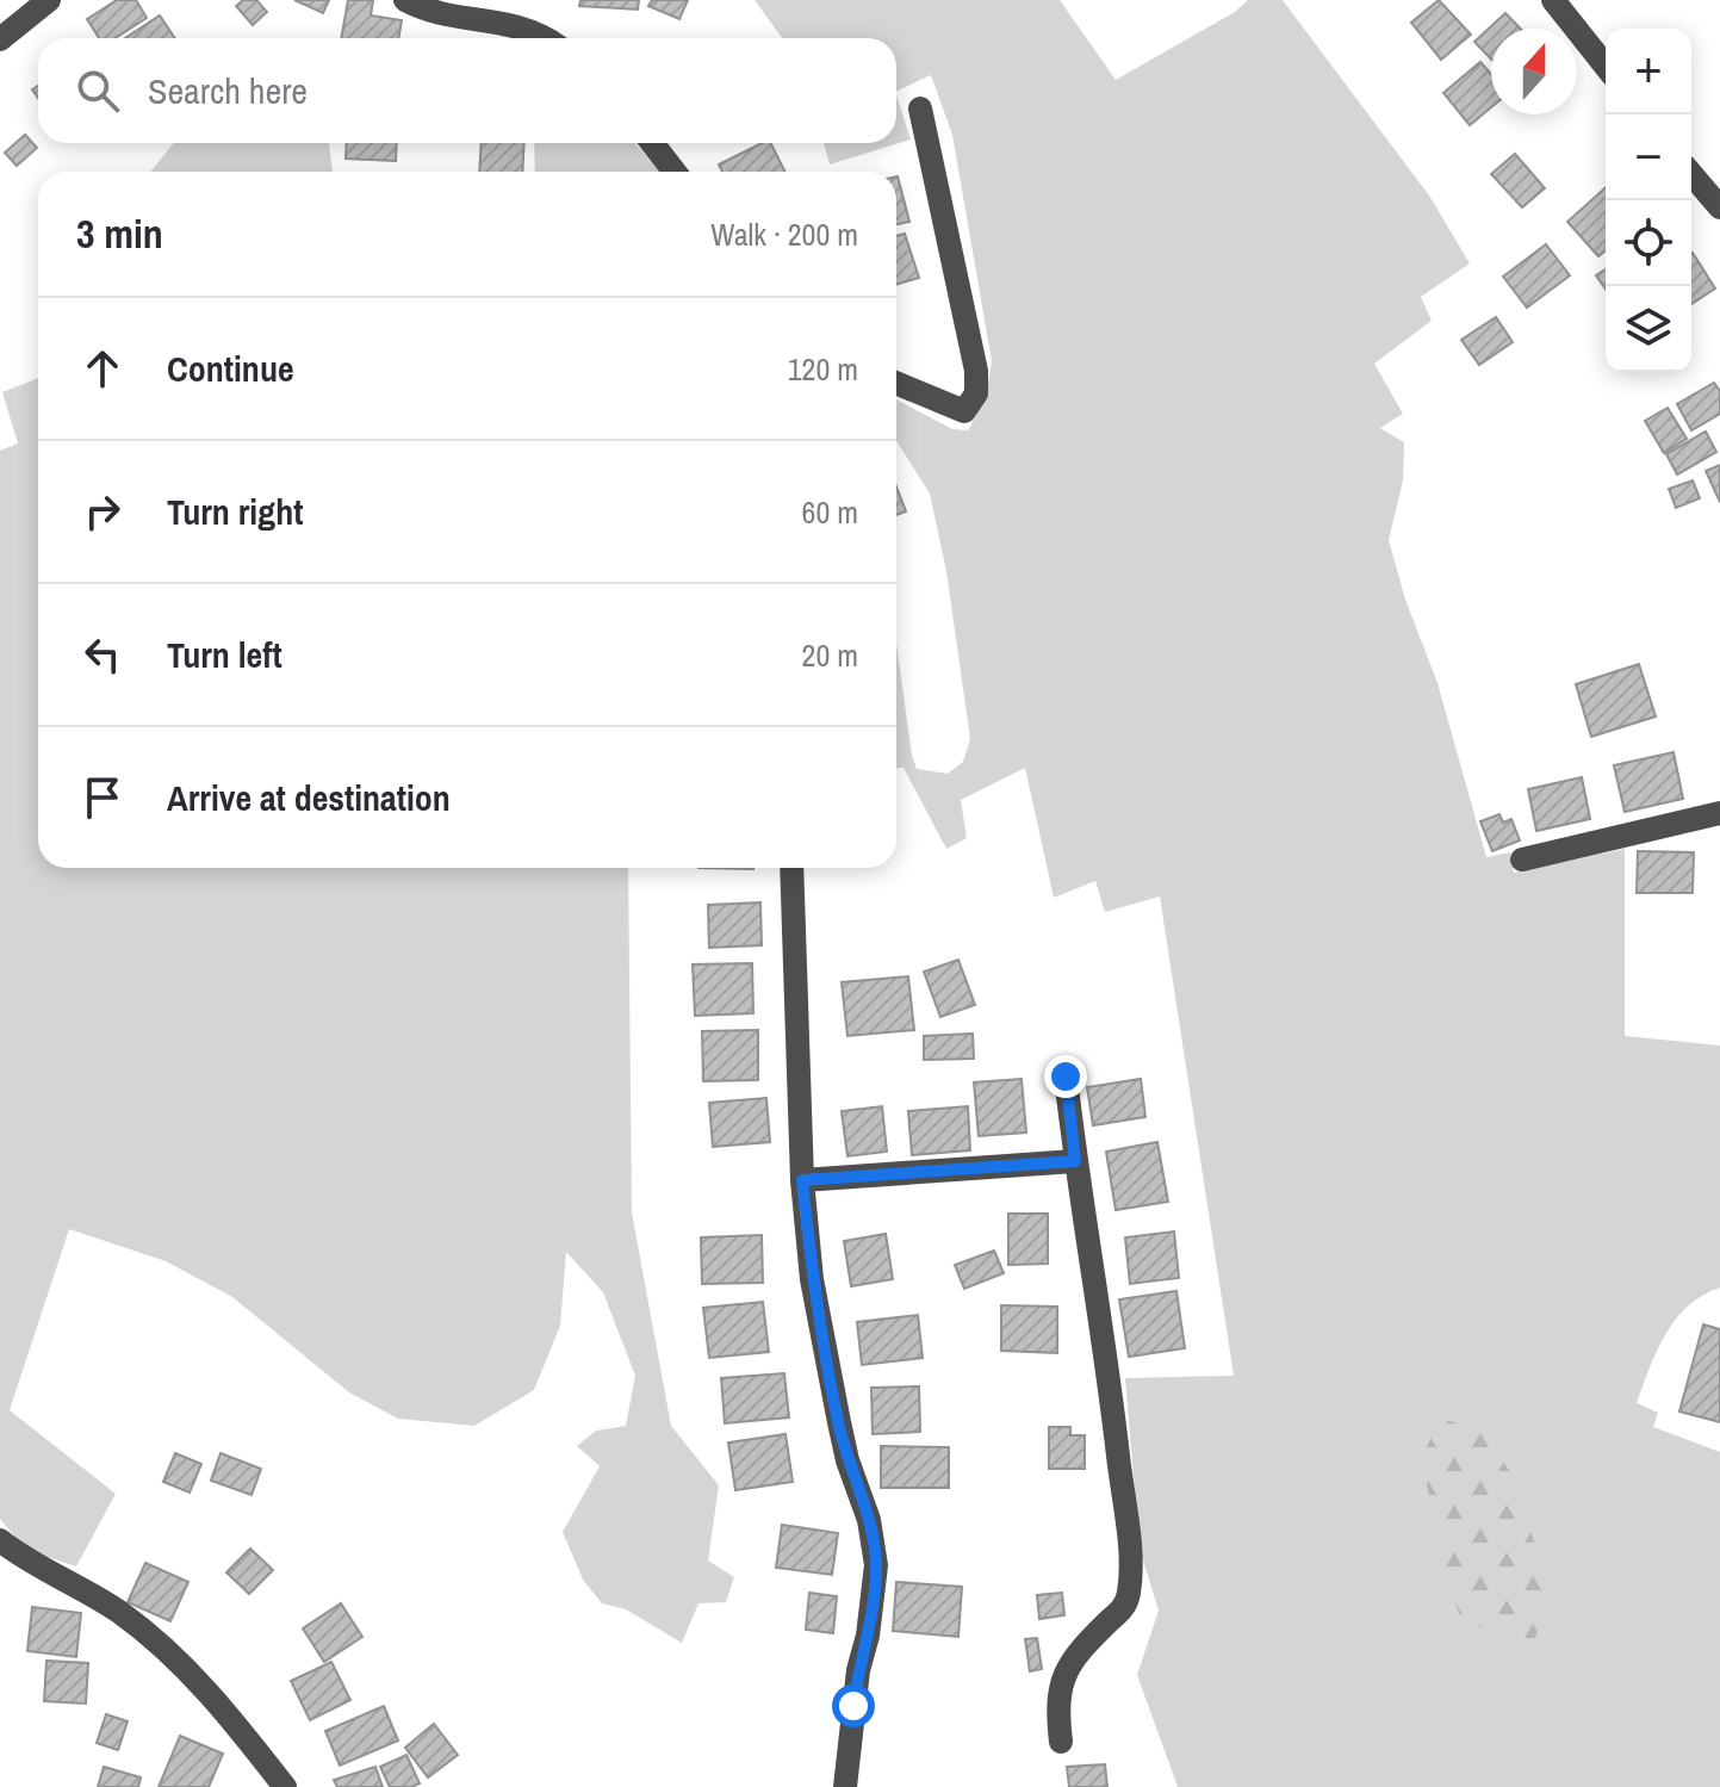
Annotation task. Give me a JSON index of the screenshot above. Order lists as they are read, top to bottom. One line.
{"north":"top","page":{"map_buttons":["+","−"],"search":"Search here","heading":["3 min","Walk · 200 m"],"list":[["Continue","120 m"],["Turn right","60 m"],["Turn left","20 m"],"Arrive at destination"]}}
